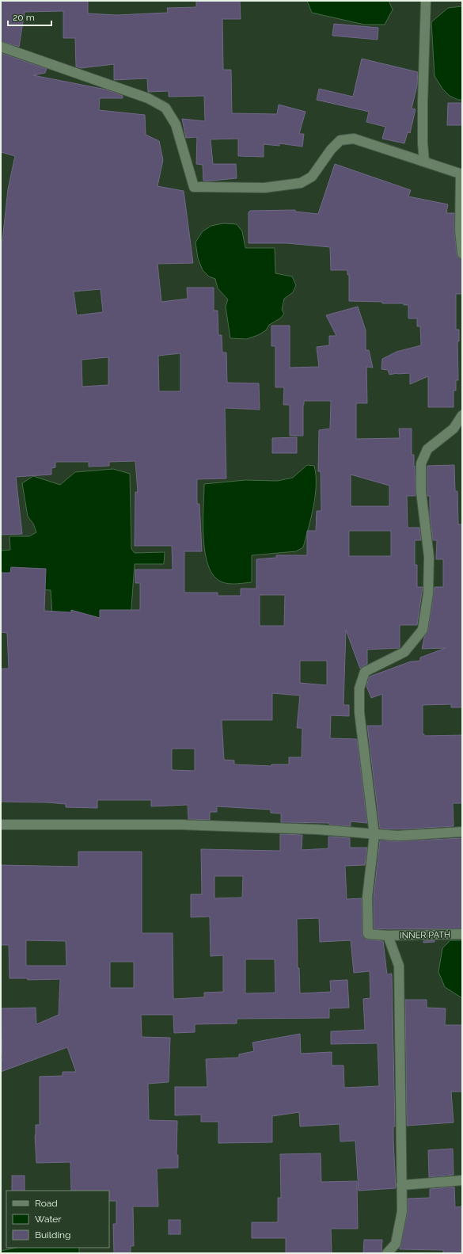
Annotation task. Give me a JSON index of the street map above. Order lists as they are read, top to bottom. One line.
{"streets":{"street":["INNER PATH"]},"legend":["Road","Water","Building"],"scale_bar":"20 m"}
